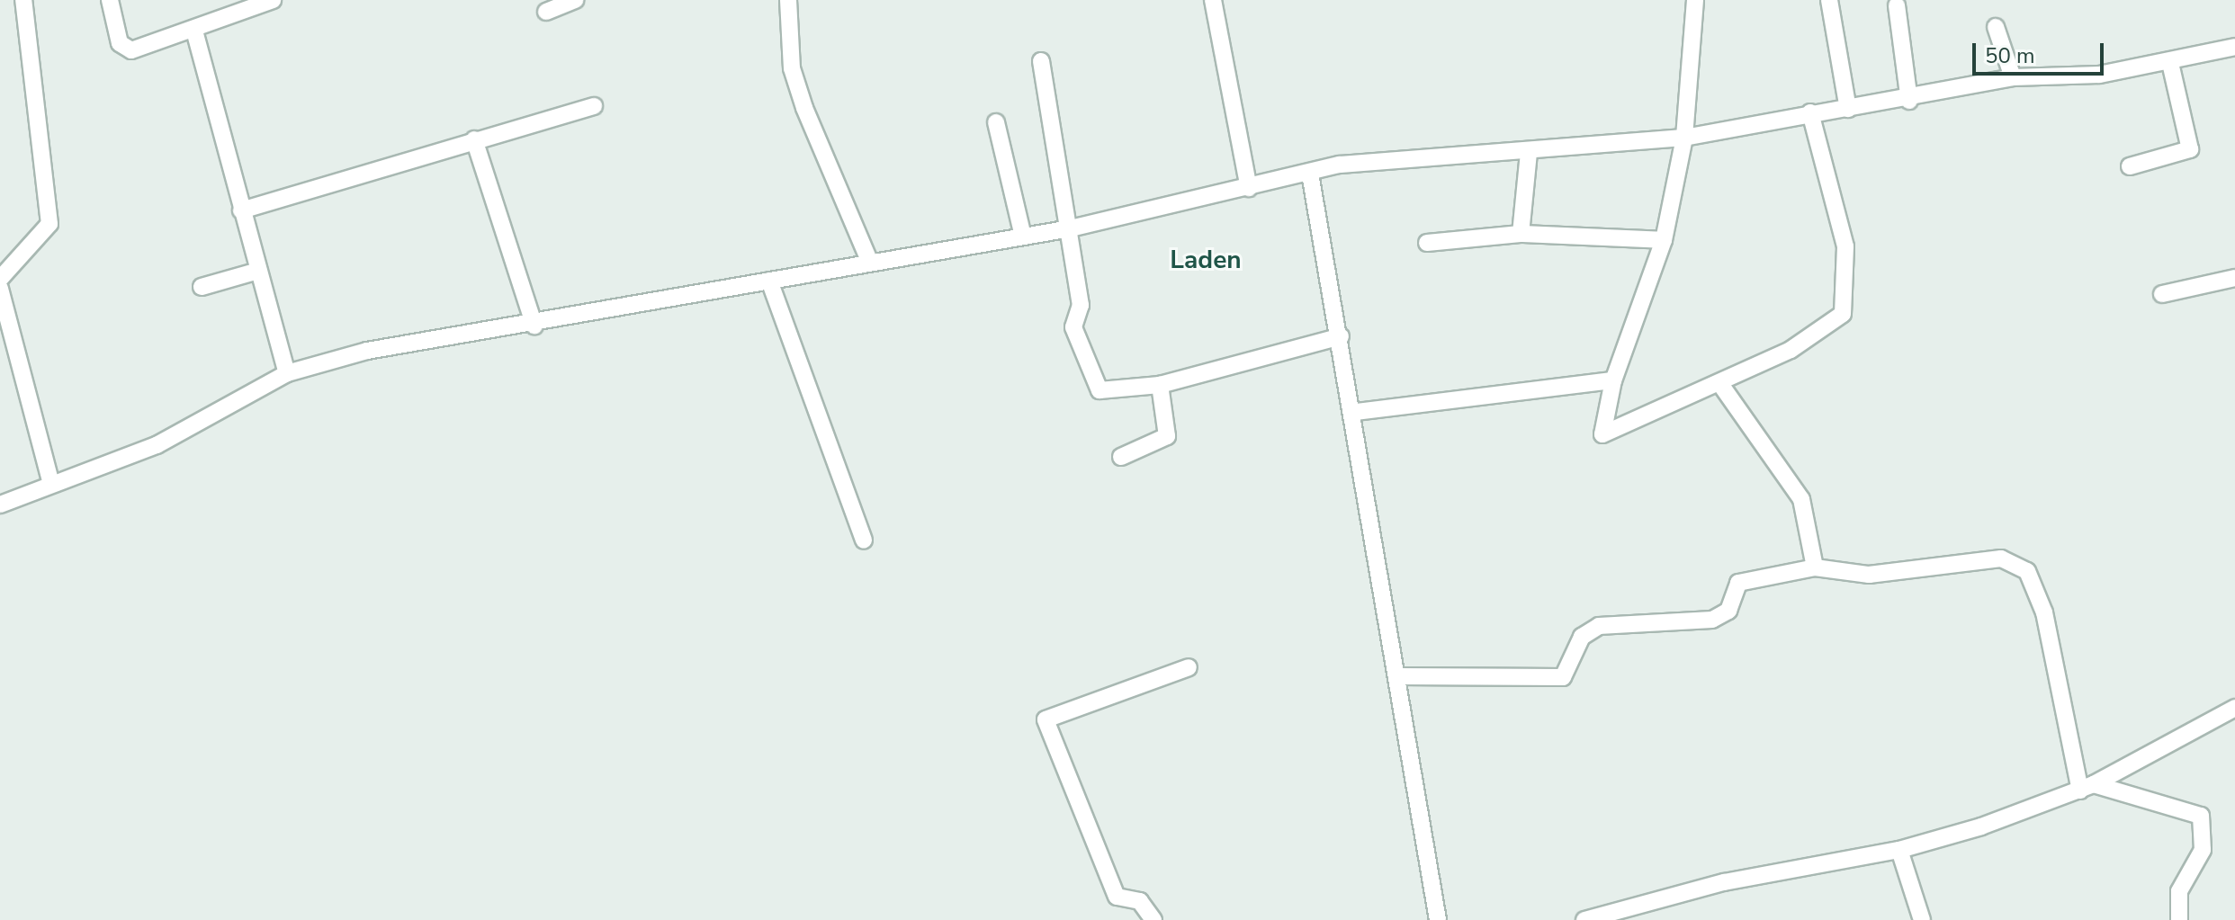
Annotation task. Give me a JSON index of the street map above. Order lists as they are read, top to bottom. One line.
{"districts":["Laden"],"scale_bar":"50 m"}
